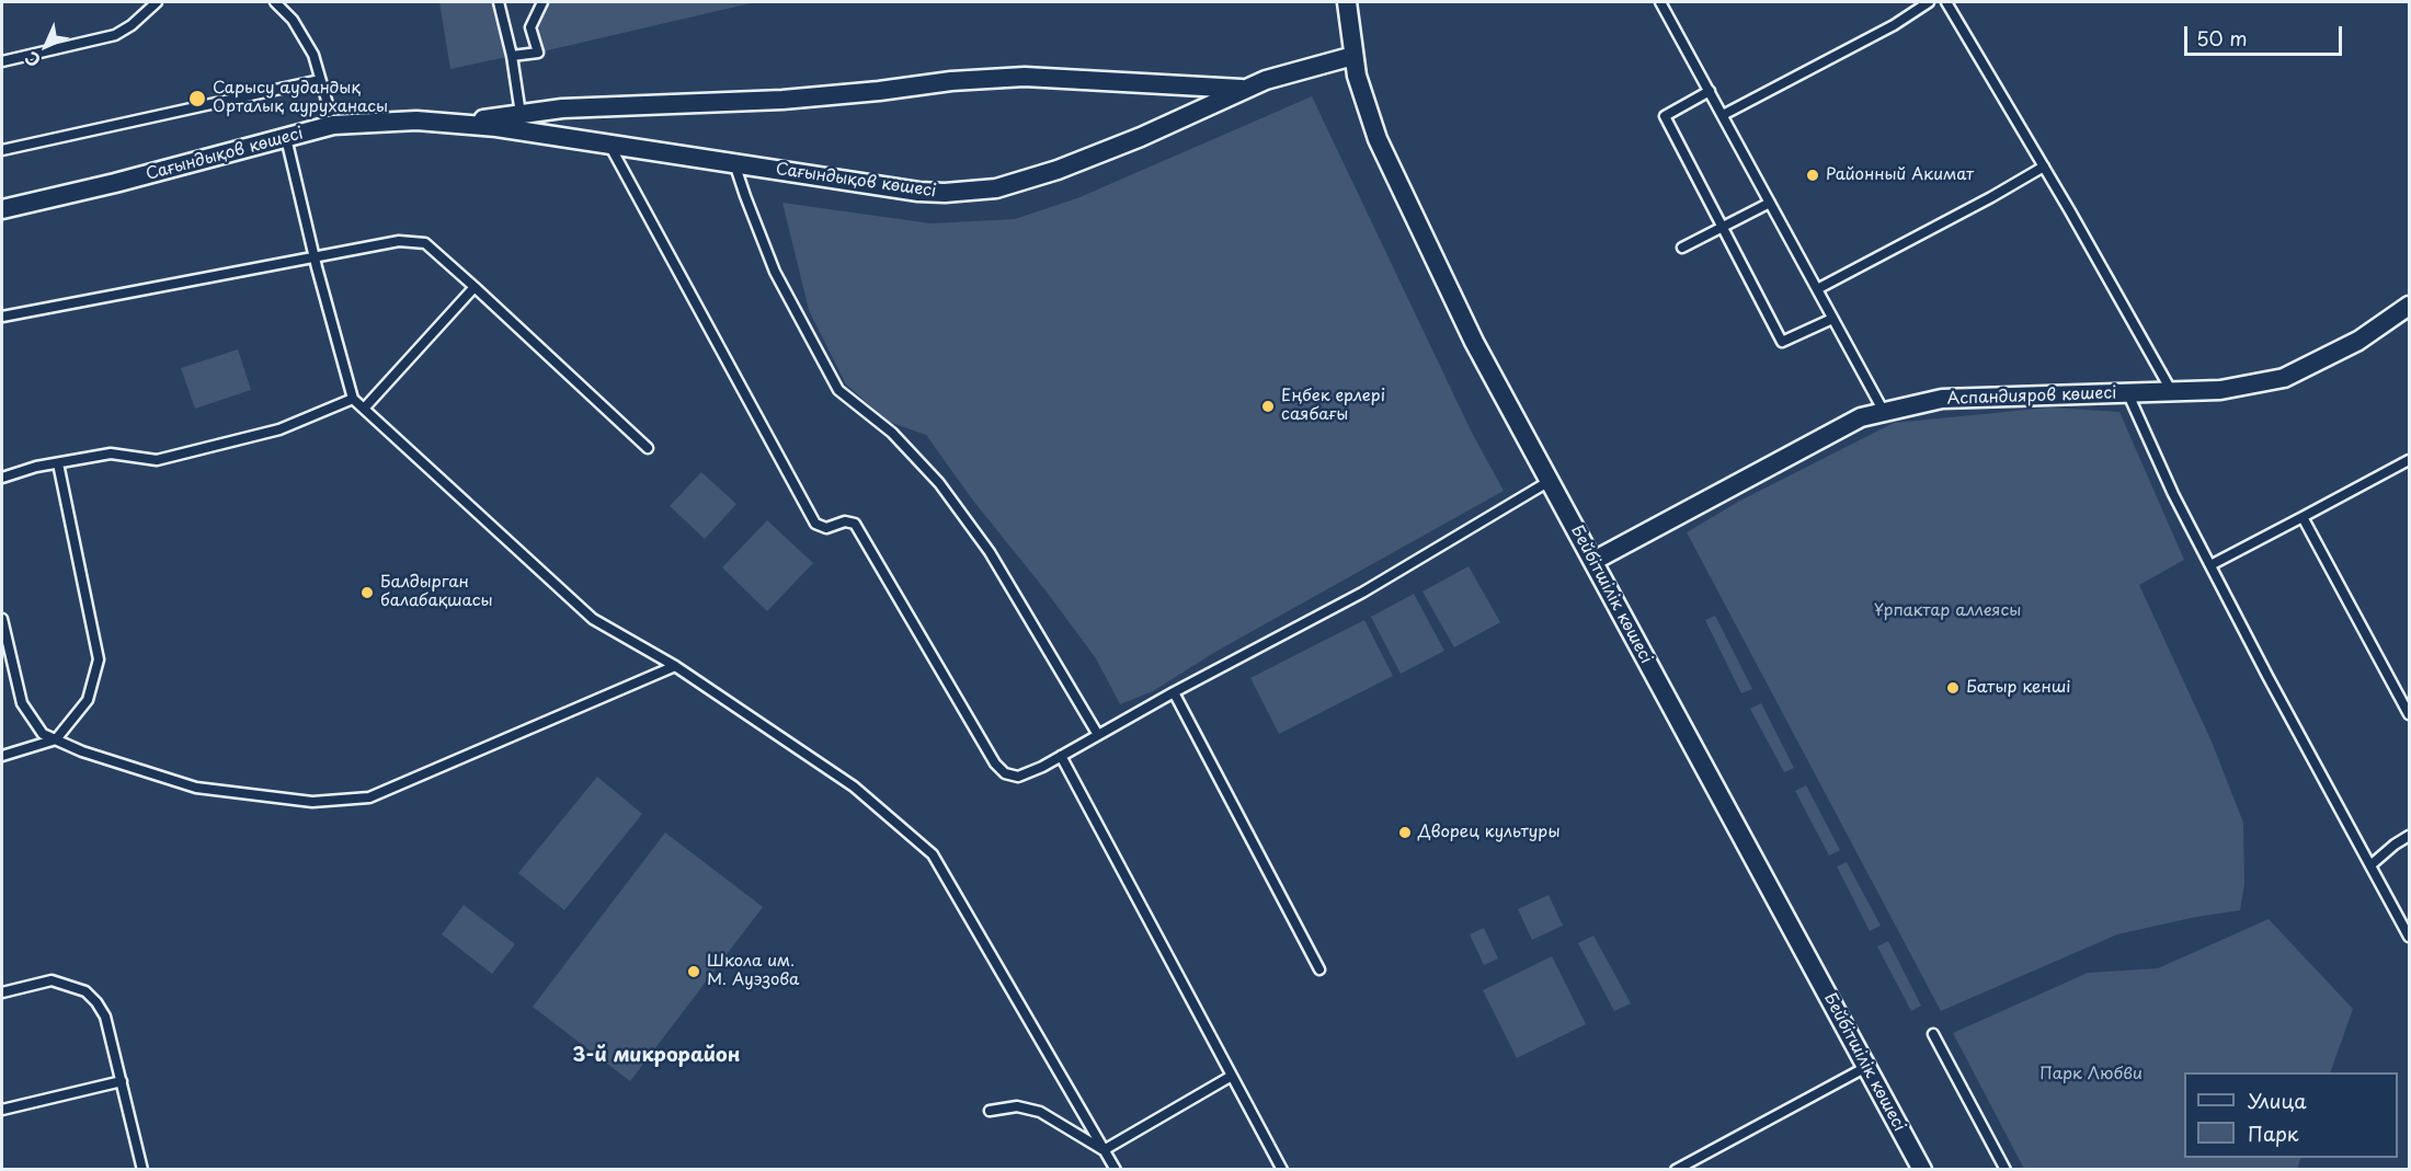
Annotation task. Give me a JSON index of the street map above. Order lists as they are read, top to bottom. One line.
{"streets":{"street":["Сағындықов көшесі","Аспандияров көшесі","Бейбітшілік көшесі"]},"crossings":[["Сағындықов көшесі","Бейбітшілік көшесі"],["Аспандияров көшесі","Бейбітшілік көшесі"]],"districts":["3-й микрорайон"],"parks":["Ұрпактар аллеясы","Парк Любви"],"places":["Сарысу аудандық Орталық ауруханасы","Районный Акимат","Еңбек ерлері саябағы","Балдырган балабақшасы","Батыр кенші","Дворец культуры","Школа им. М. Ауэзова"],"legend":["Улица","Парк"],"scale_bar":"50 m","north":"bottom left"}
